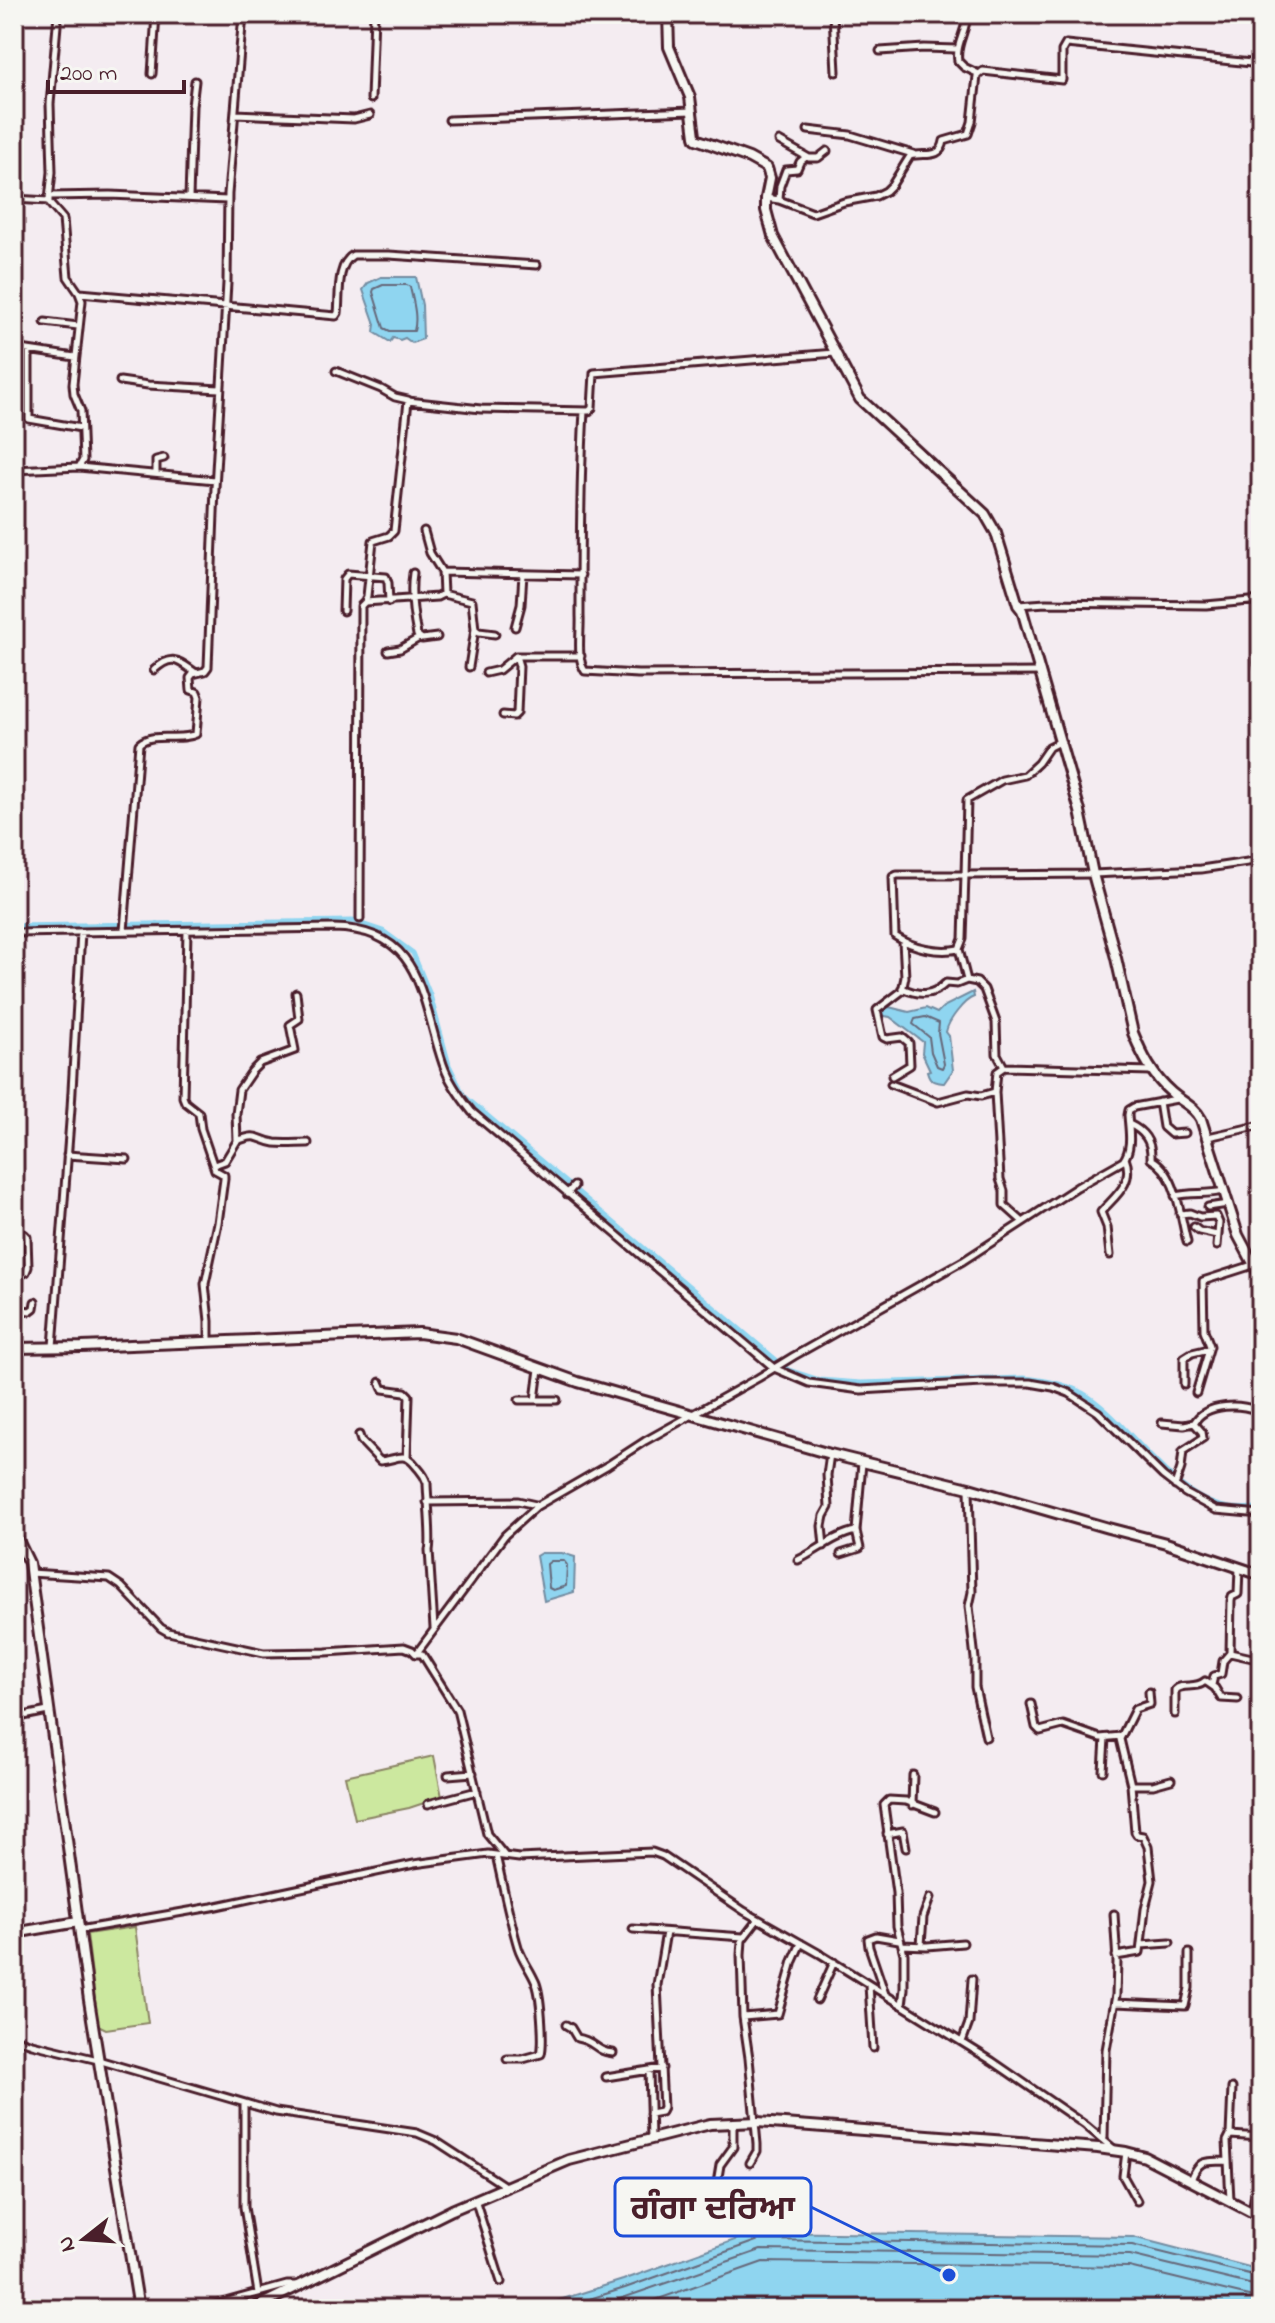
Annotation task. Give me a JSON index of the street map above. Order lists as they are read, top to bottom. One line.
{"places":["ਗੰਗਾ ਦਰਿਆ"],"scale_bar":"200 m","north":"left"}
